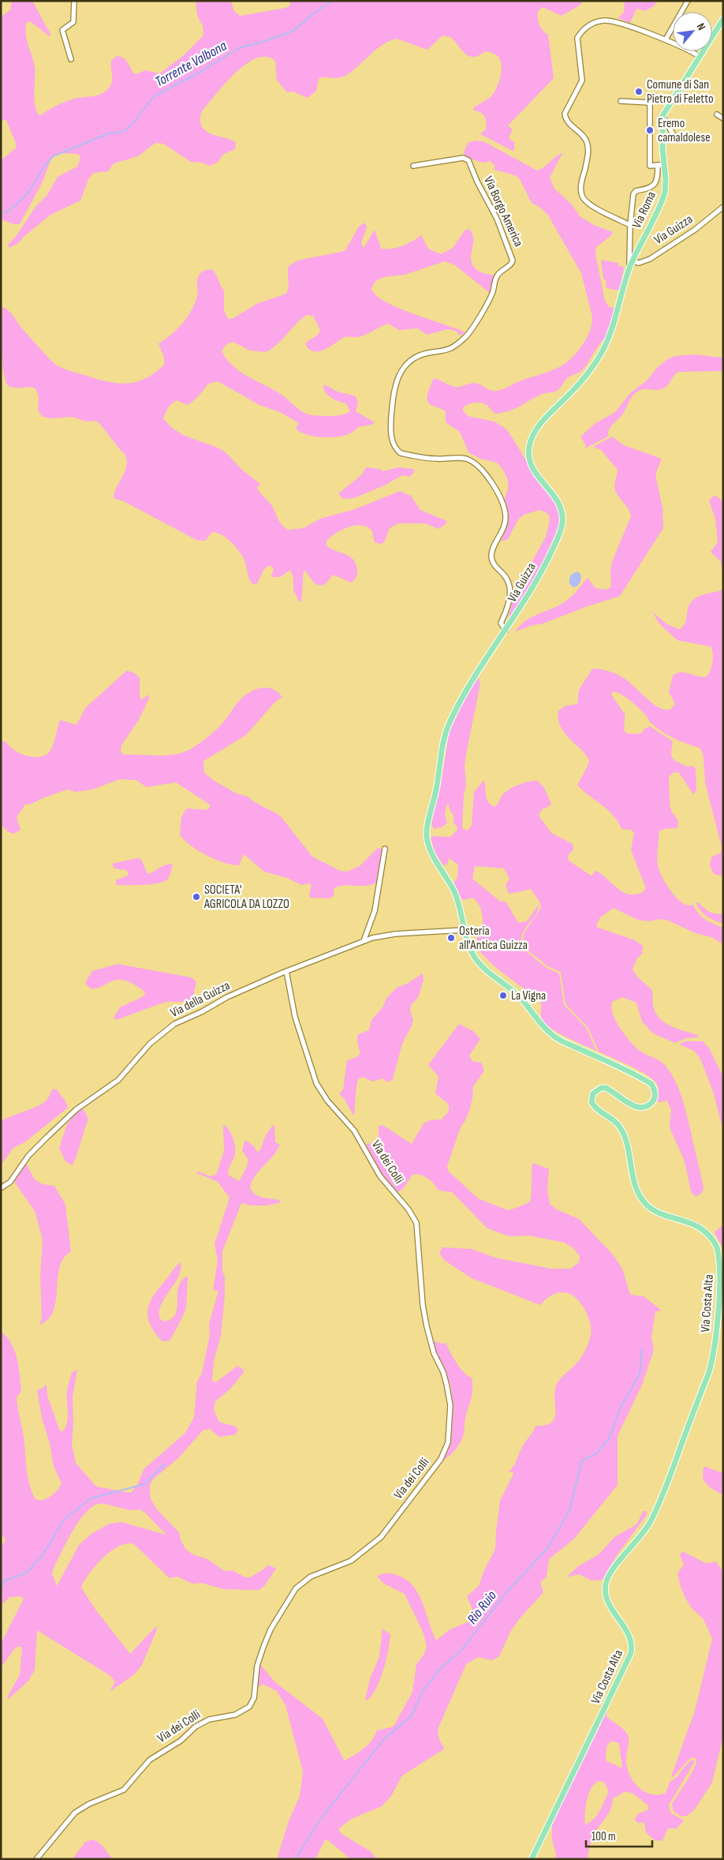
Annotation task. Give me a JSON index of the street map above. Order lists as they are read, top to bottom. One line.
{"streets":{"main road":["Via Roma","Via Guizza","Via Costa Alta"],"street":["Via Borgo America","Via della Guizza","Via dei Colli"]},"crossings":[["Via Roma","Via Guizza"],["Via Borgo America","Via Guizza"],["Via Guizza","Via della Guizza"],["Via Guizza","Via Costa Alta"],["Via della Guizza","Via dei Colli"],["Via della Guizza","Via Costa Alta"]],"water":["Torrente Valbona","Rio Ruio"],"places":["Comune di San Pietro di Feletto","Eremo camaldolese","SOCIETA' AGRICOLA DA LOZZO","Osteria all'Antica Guizza","La Vigna"],"scale_bar":"100 m","north":"top right"}
